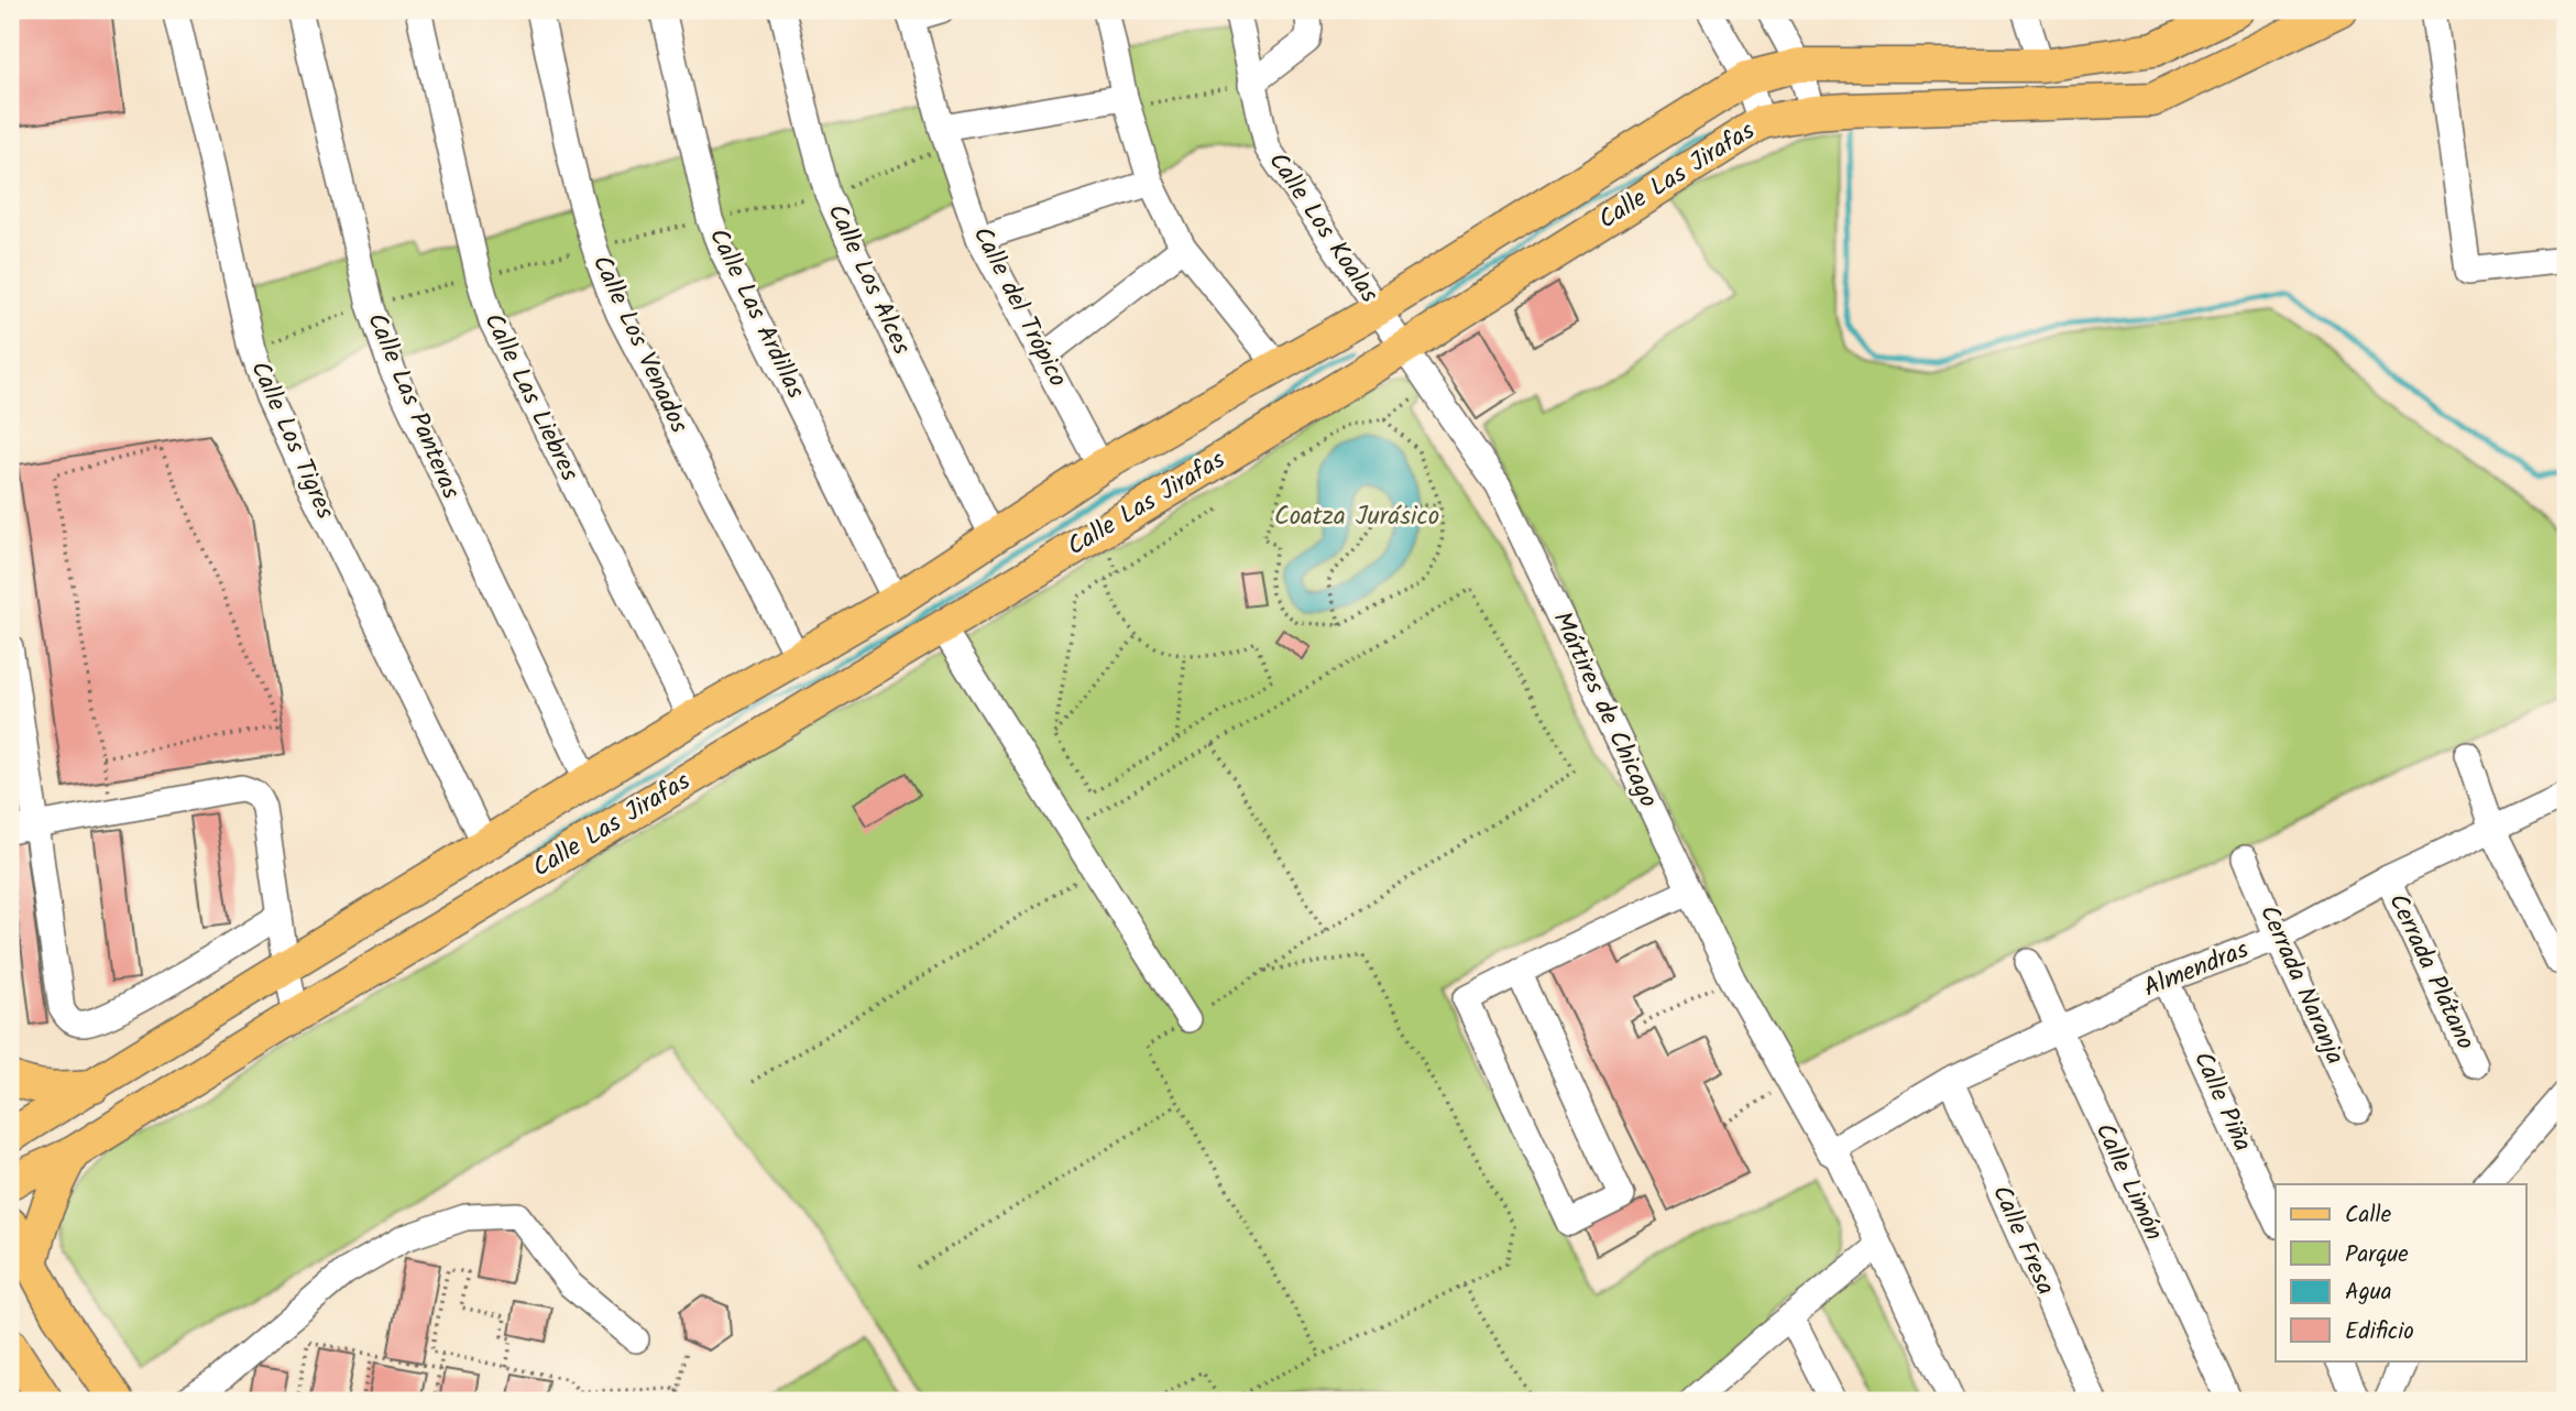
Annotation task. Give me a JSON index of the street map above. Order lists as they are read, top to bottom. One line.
{"streets":{"main road":["Calle Las Jirafas"],"street":["Calle Los Koalas","Calle Los Alces","Calle del Trópico","Calle Las Ardillas","Calle Los Venados","Calle Las Liebres","Calle Las Panteras","Calle Los Tigres","Mártires de Chicago","Almendras","Cerrada Plátano","Cerrada Naranja","Calle Piña","Calle Limón","Calle Fresa"]},"crossings":[["Calle Las Jirafas","Calle Los Koalas"],["Calle Las Jirafas","Calle Los Alces"],["Calle Las Jirafas","Calle del Trópico"],["Calle Las Jirafas","Calle Las Ardillas"],["Calle Las Jirafas","Calle Los Venados"],["Calle Las Jirafas","Calle Las Liebres"],["Calle Las Jirafas","Calle Las Panteras"],["Calle Las Jirafas","Calle Los Tigres"],["Calle Las Jirafas","Mártires de Chicago"],["Calle Los Koalas","Mártires de Chicago"],["Mártires de Chicago","Almendras"],["Almendras","Cerrada Plátano"],["Almendras","Cerrada Naranja"],["Almendras","Calle Piña"],["Almendras","Calle Limón"],["Almendras","Calle Fresa"]],"parks":["Coatza Jurásico"],"legend":["Calle","Parque","Agua","Edificio"]}
